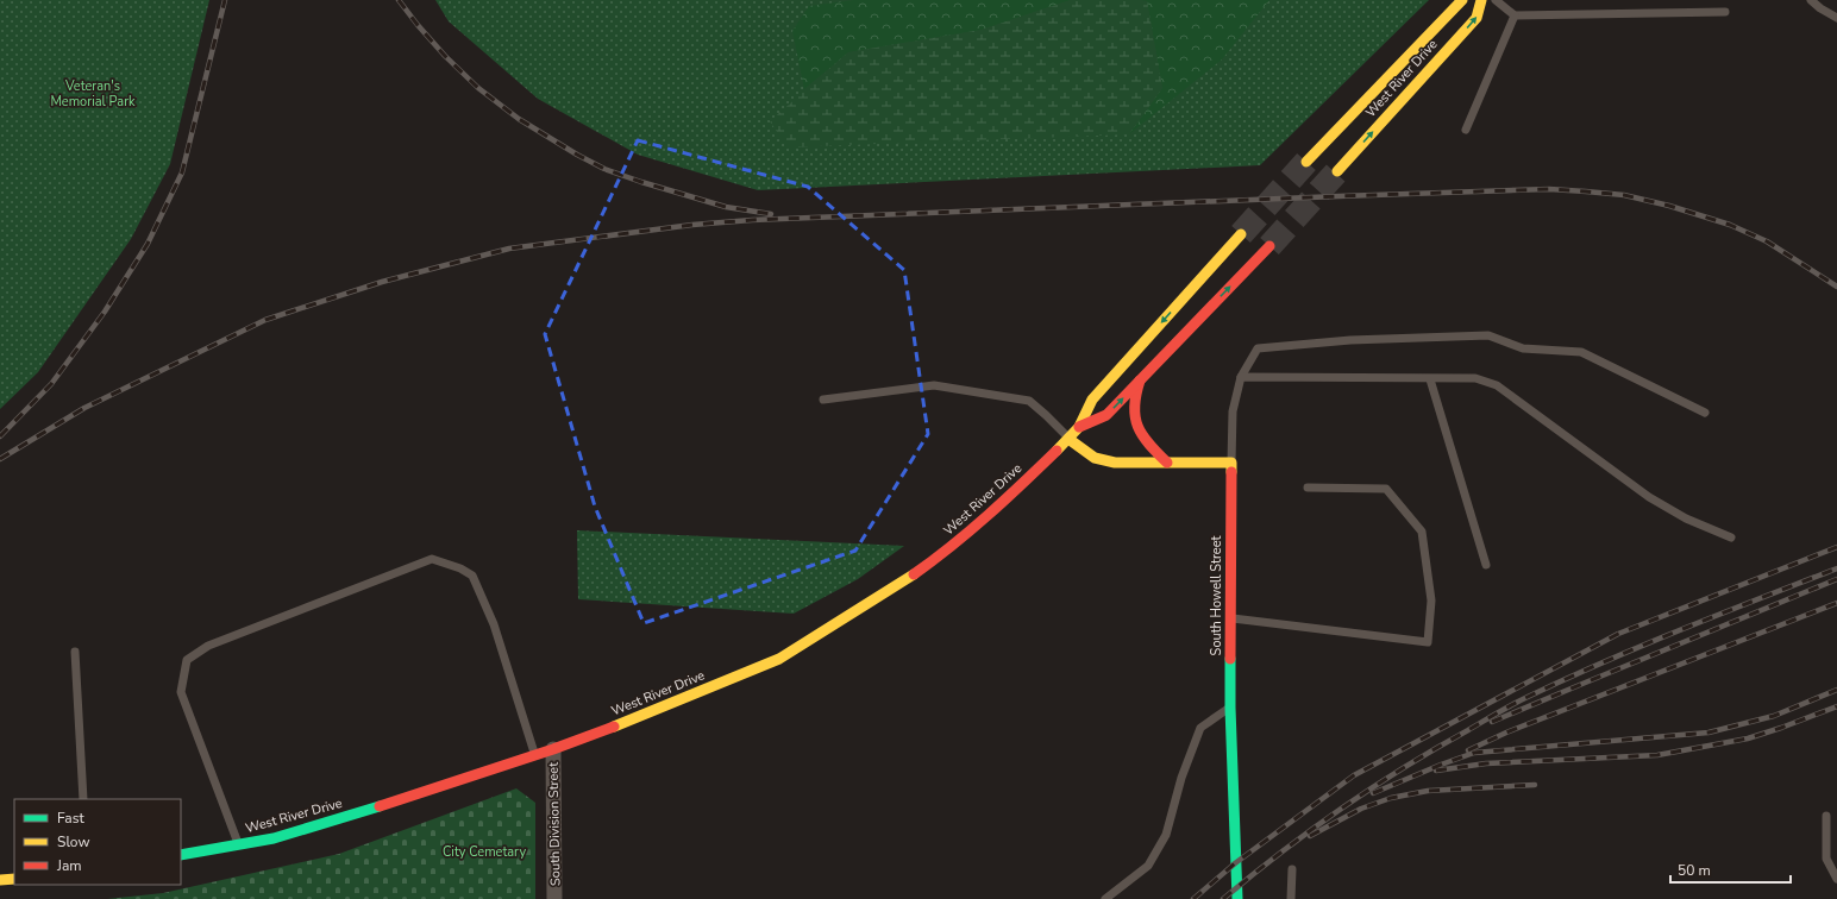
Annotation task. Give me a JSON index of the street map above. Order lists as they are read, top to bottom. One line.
{"streets":{"main road":["West River Drive","South Howell Street"],"street":["South Division Street"]},"crossings":[["West River Drive","South Division Street"]],"parks":["Veteran's Memorial Park","City Cemetary"],"legend":["Fast","Slow","Jam"],"scale_bar":"50 m"}
